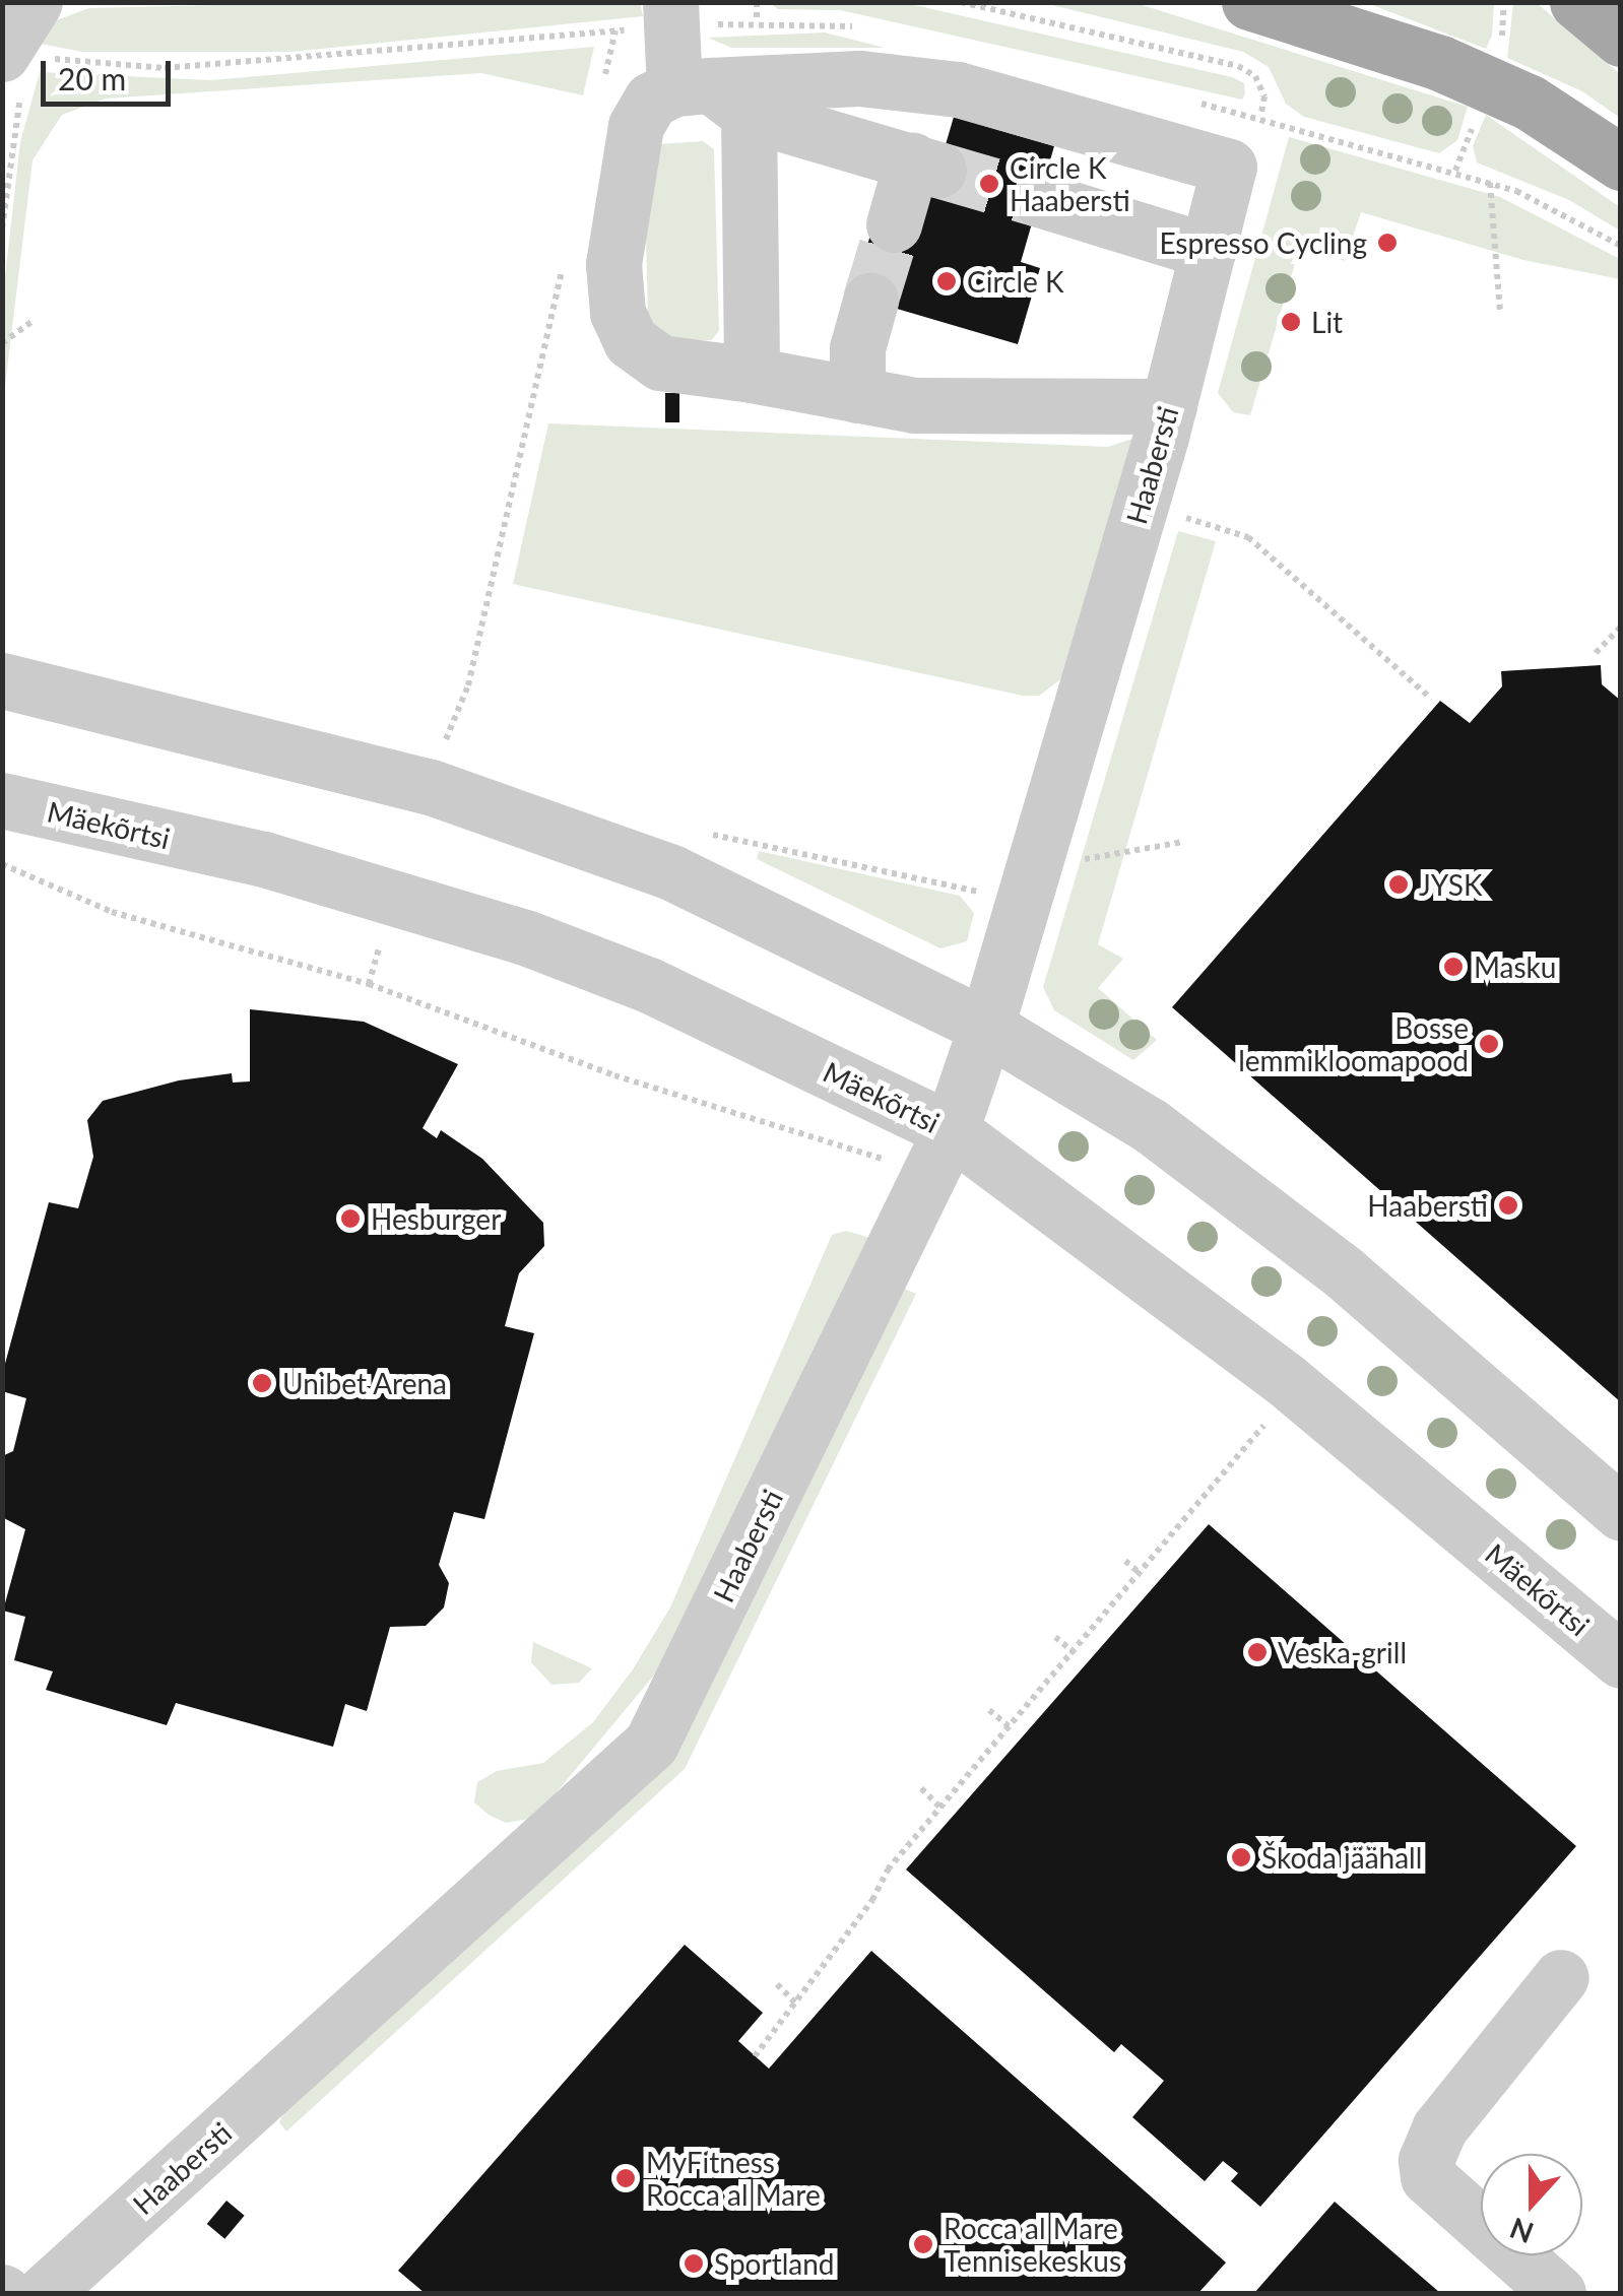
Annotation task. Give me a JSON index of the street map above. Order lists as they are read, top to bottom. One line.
{"streets":{"street":["Haabersti","Mäekõrtsi"]},"crossings":[["Haabersti","Mäekõrtsi"]],"places":["Circle K Haabersti","Espresso Cycling","Circle K","Lit","JYSK","Masku","Bosse lemmikloomapood","Haabersti","Hesburger","Unibet Arena","Veska-grill","Škoda jäähall","MyFitness Rocca al Mare","Rocca al Mare Tennisekeskus","Sportland"],"scale_bar":"20 m","north":"bottom"}
